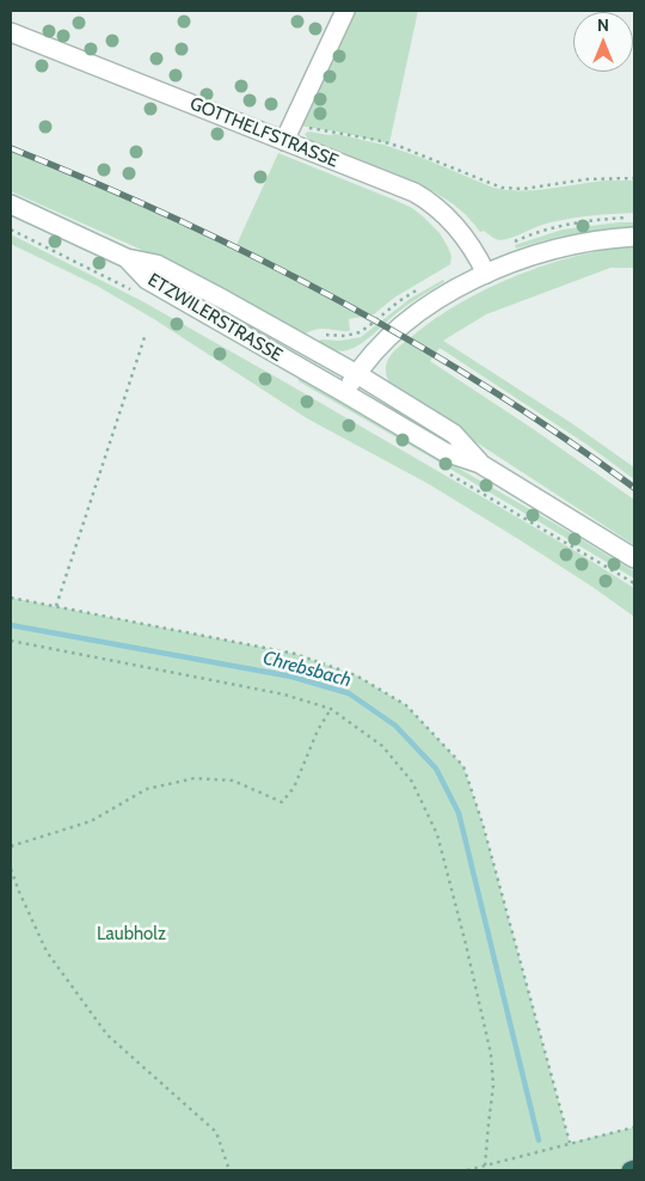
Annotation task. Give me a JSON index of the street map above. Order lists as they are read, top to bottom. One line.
{"streets":{"main road":["GOTTHELFSTRASSE","ETZWILERSTRASSE"]},"water":["Chrebsbach"],"parks":["Laubholz"],"north":"top"}
